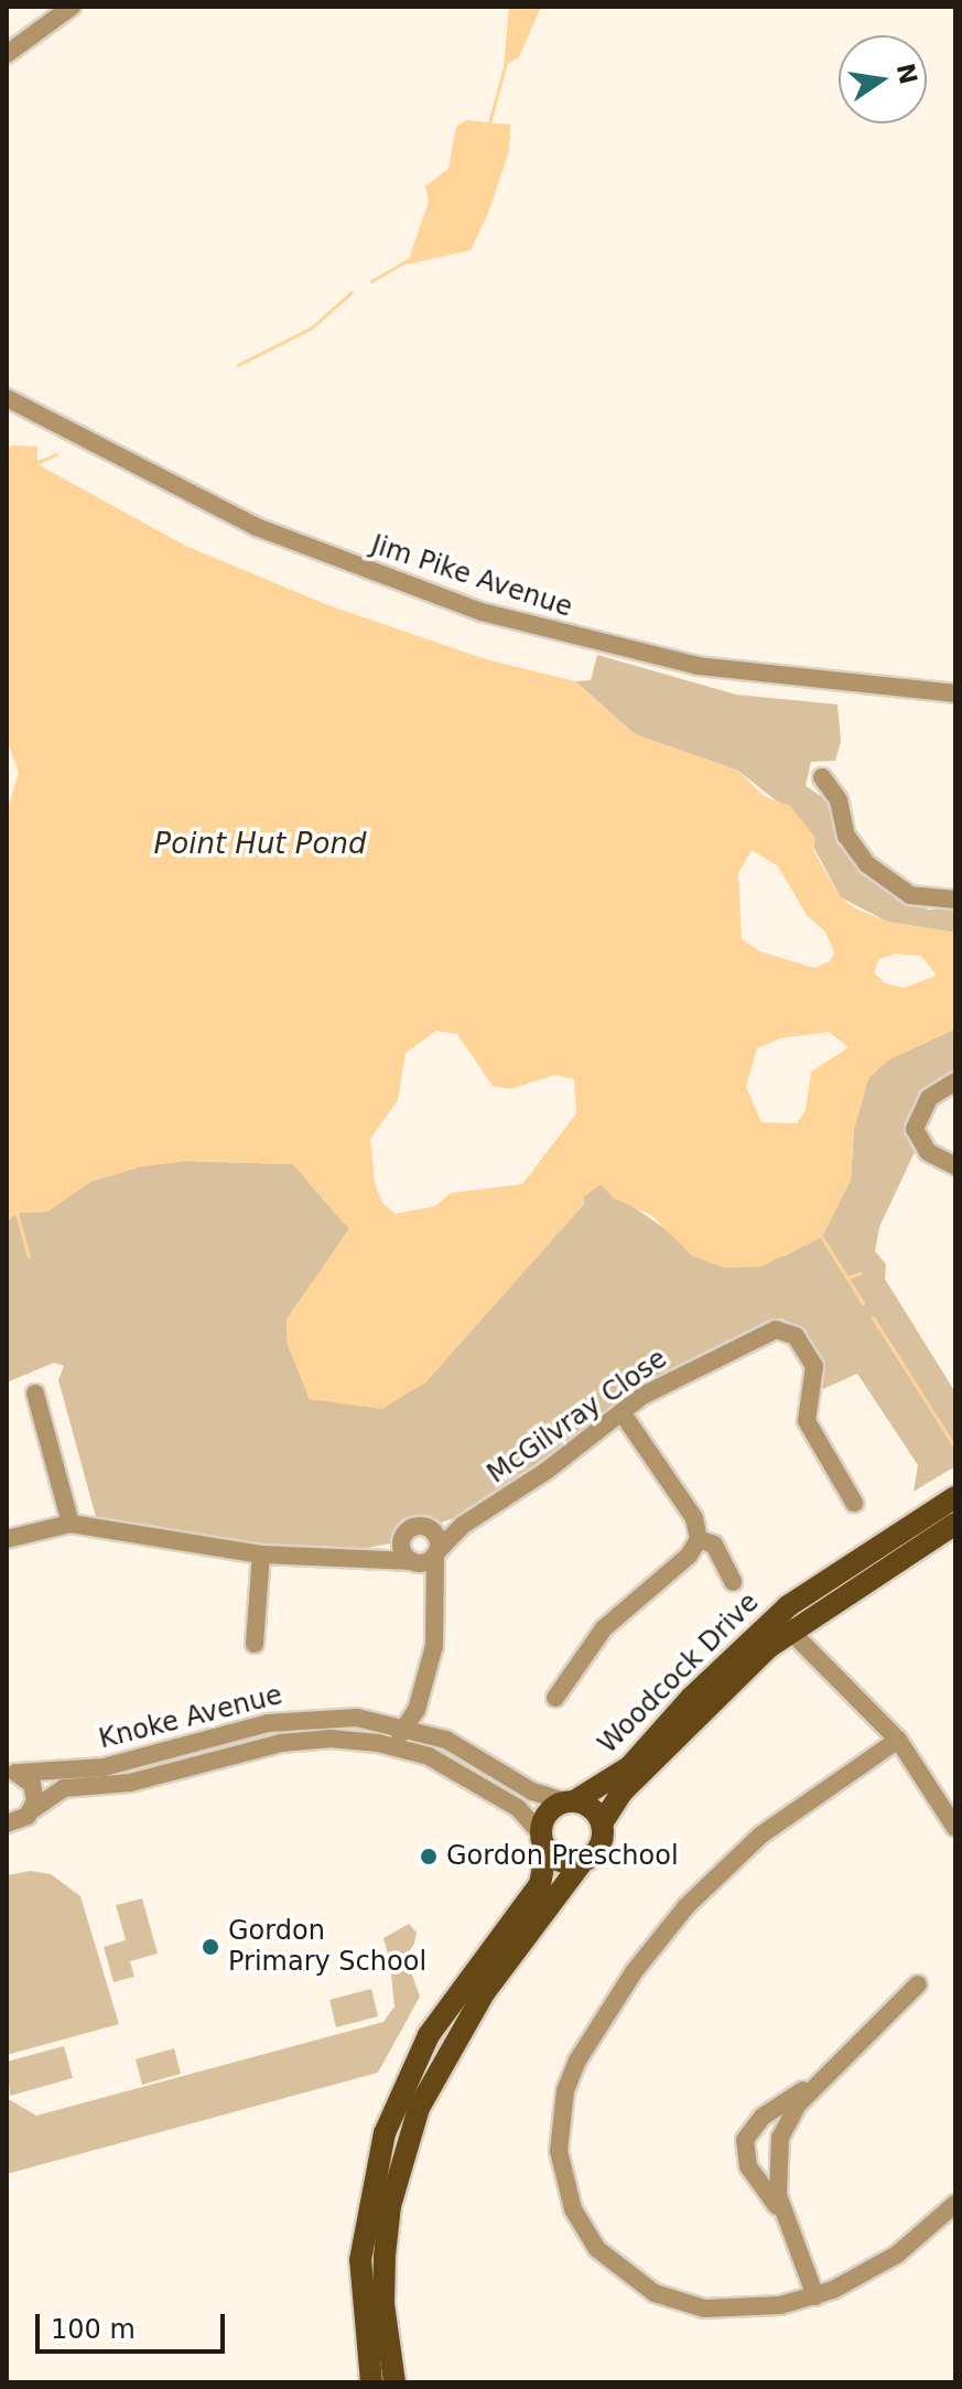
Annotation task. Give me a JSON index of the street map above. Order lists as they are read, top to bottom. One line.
{"streets":{"main road":["Woodcock Drive"],"street":["Jim Pike Avenue","McGilvray Close","Knoke Avenue"]},"crossings":[["Woodcock Drive","Knoke Avenue"]],"water":["Point Hut Pond"],"places":["Gordon Preschool","Gordon Primary School"],"scale_bar":"100 m","north":"right"}
